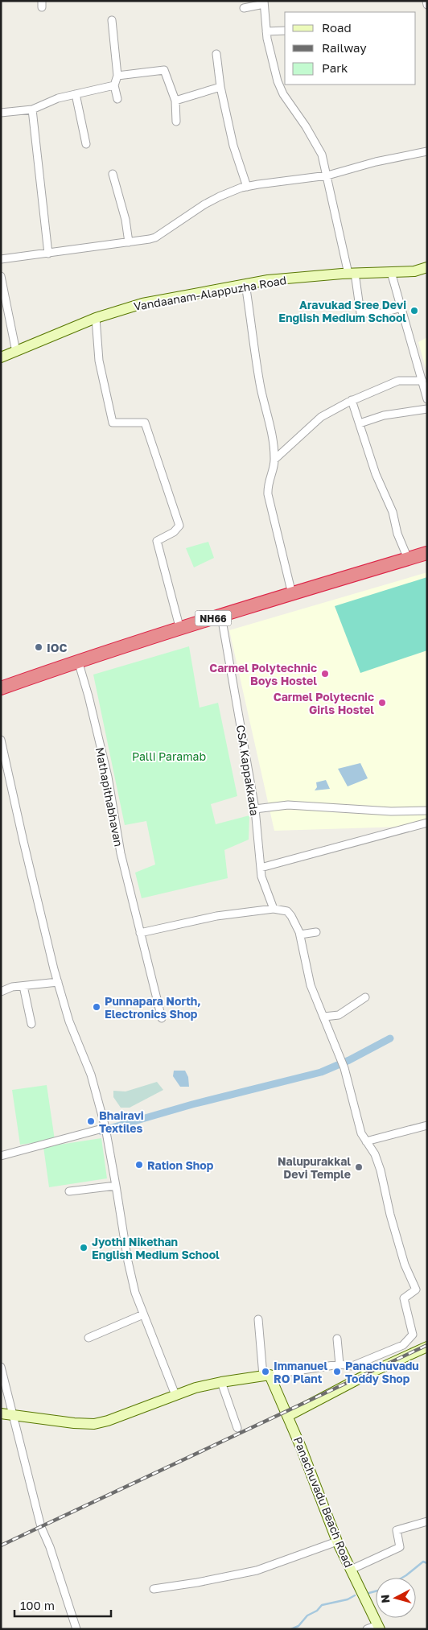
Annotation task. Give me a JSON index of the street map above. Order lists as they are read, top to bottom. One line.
{"streets":{"highway":["NH66"],"main road":["Vandaanam-Alappuzha Road","Panachuvadu Beach Road"],"street":["CSA Kappakkada","Mathapithabhavan"]},"crossings":[["NH66","CSA Kappakkada"],["NH66","Mathapithabhavan"]],"parks":["Palli Paramab"],"places":["Aravukad Sree Devi English Medium School","IOC","Carmel Polytechnic Boys Hostel","Carmel Polytecnic Girls Hostel","Punnapara North, Electronics Shop","Bhairavi Textiles","Ration Shop","Nalupurakkal Devi Temple","Jyothi Nikethan English Medium School","Immanuel RO Plant","Panachuvadu Toddy Shop"],"legend":["Road","Railway","Park"],"scale_bar":"100 m","north":"left"}
